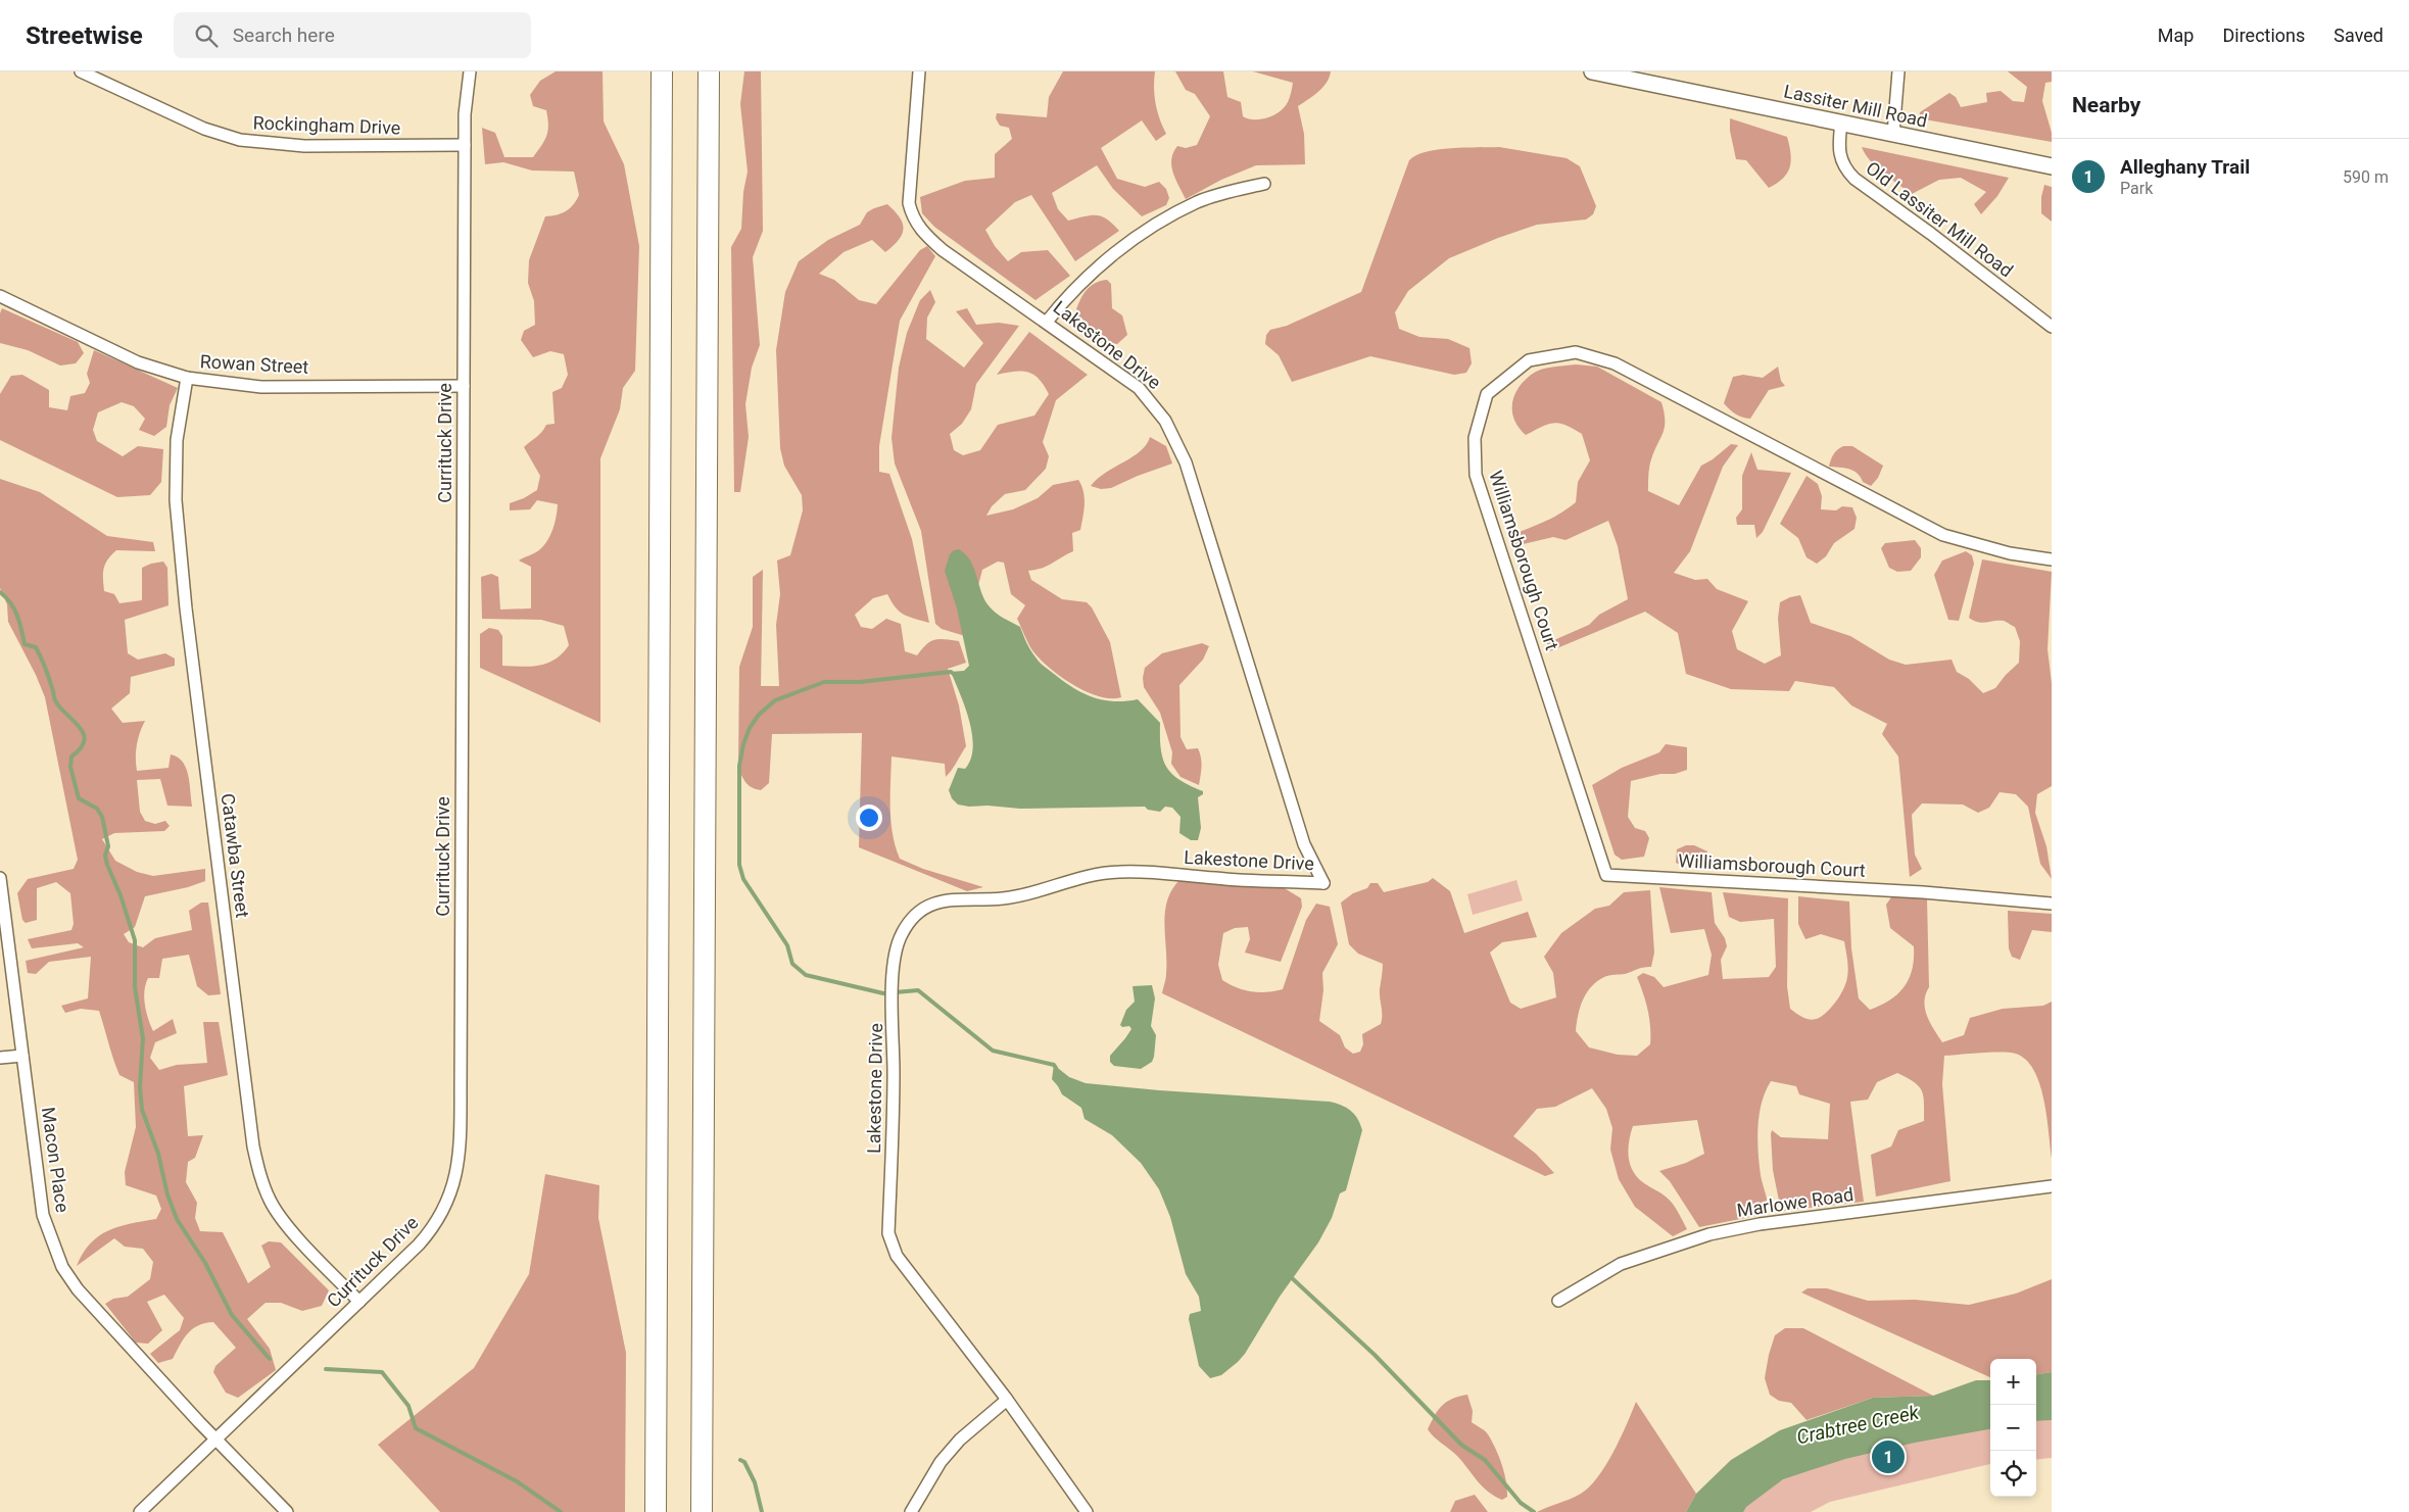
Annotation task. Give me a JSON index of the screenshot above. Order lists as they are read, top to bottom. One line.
{"streets":{"main road":["Lassiter Mill Road"],"street":["Rockingham Drive","Old Lassiter Mill Road","Lakestone Drive","Rowan Street","Currituck Drive","Williamsborough Court","Catawba Street","Macon Place","Marlowe Road"]},"crossings":[["Lassiter Mill Road","Old Lassiter Mill Road"],["Rockingham Drive","Currituck Drive"],["Rowan Street","Currituck Drive"],["Rowan Street","Catawba Street"],["Currituck Drive","Catawba Street"],["Currituck Drive","Macon Place"]],"water":["Crabtree Creek"],"page":{"header":"Streetwise","search":"Search here","nav":["Map","Directions","Saved"],"heading":"Nearby","list":[{"mark":"1","name":"Alleghany Trail","note":"Park","value":"590 m"}],"map_buttons":["+","−"],"pins":"1"}}
